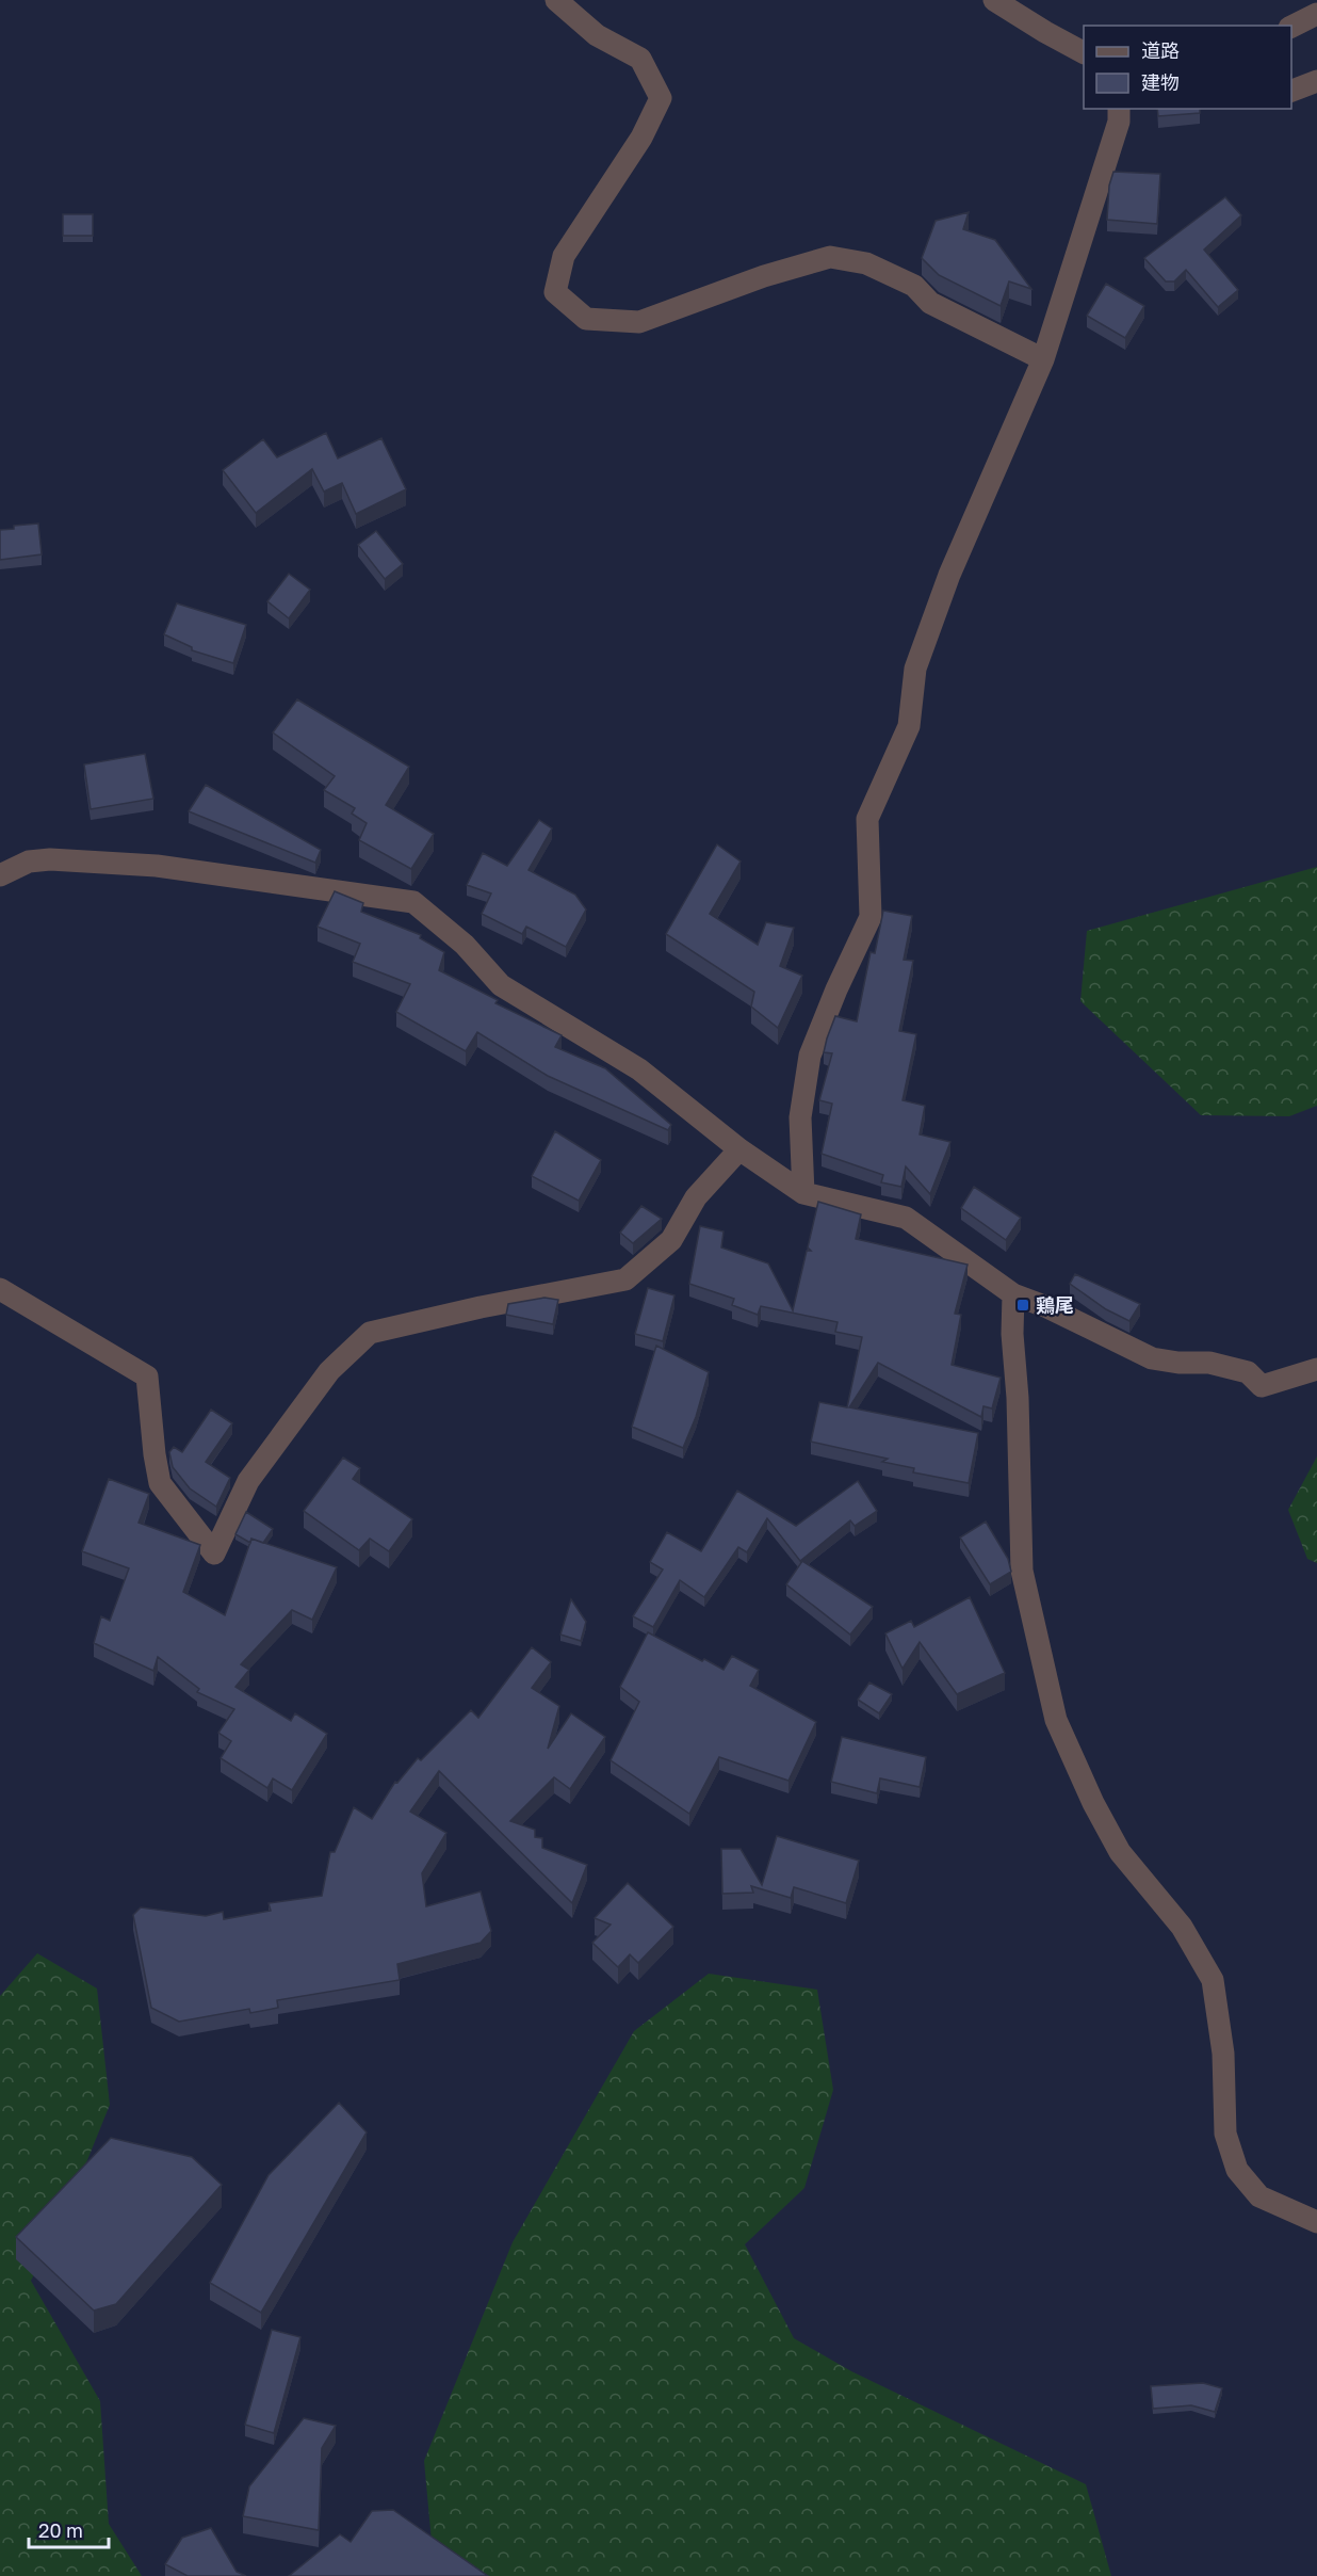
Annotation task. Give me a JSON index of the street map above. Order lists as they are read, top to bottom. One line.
{"places":{"transit":["鶏尾"]},"legend":["道路","建物"],"scale_bar":"20 m"}
